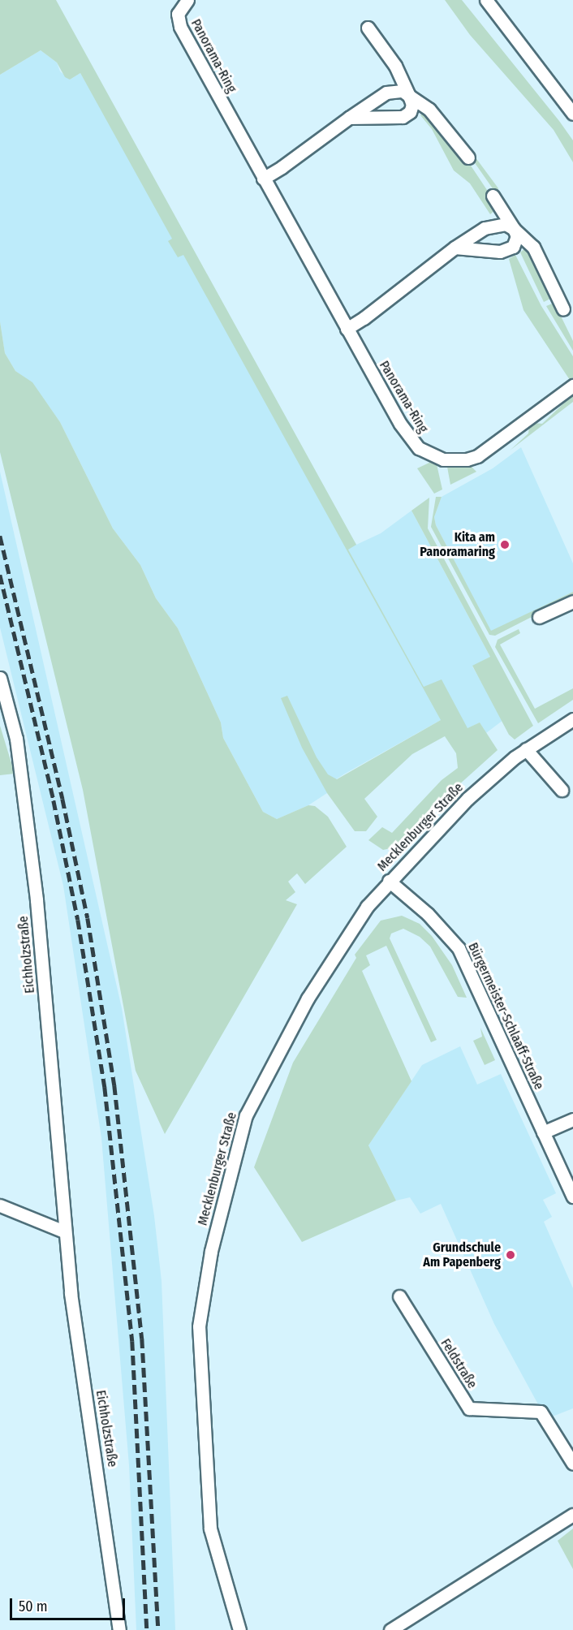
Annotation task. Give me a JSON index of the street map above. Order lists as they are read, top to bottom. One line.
{"streets":{"street":["Panorama-Ring","Mecklenburger Straße","Eichholzstraße","Bürgermeister-Schlaaff-Straße","Feldstraße"]},"crossings":[["Mecklenburger Straße","Bürgermeister-Schlaaff-Straße"]],"places":["Kita am Panoramaring","Grundschule Am Papenberg"],"scale_bar":"50 m"}
